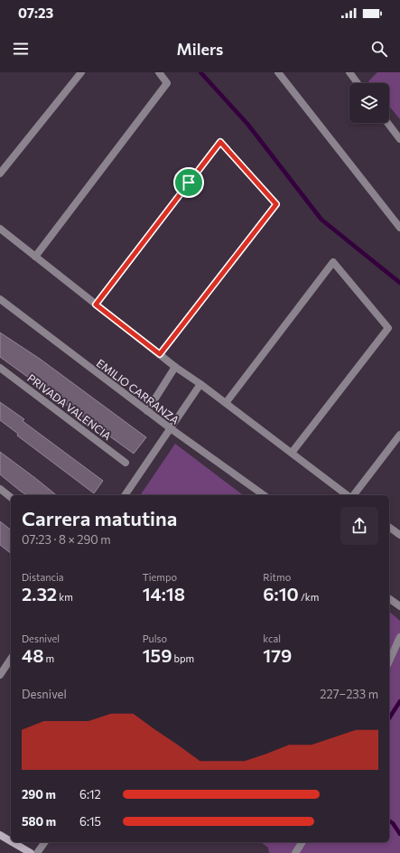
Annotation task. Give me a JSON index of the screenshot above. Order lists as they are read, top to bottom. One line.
{"streets":{"street":["EMILIO CARRANZA","PRIVADA VALENCIA"]},"page":{"status":"07:23","header":"Milers","heading":["Carrera matutina","07:23 · 8 × 290 m"],"stats":[["Distancia","2.32 km"],["Tiempo","14:18"],["Ritmo","6:10 /km"],["Desnivel","48 m"],["Pulso","159 bpm"],["kcal","179"]],"chart":["Desnivel","227–233 m"],"list":[{"name":"290 m","note":"6:12"},{"name":"580 m","note":"6:15"}]}}
